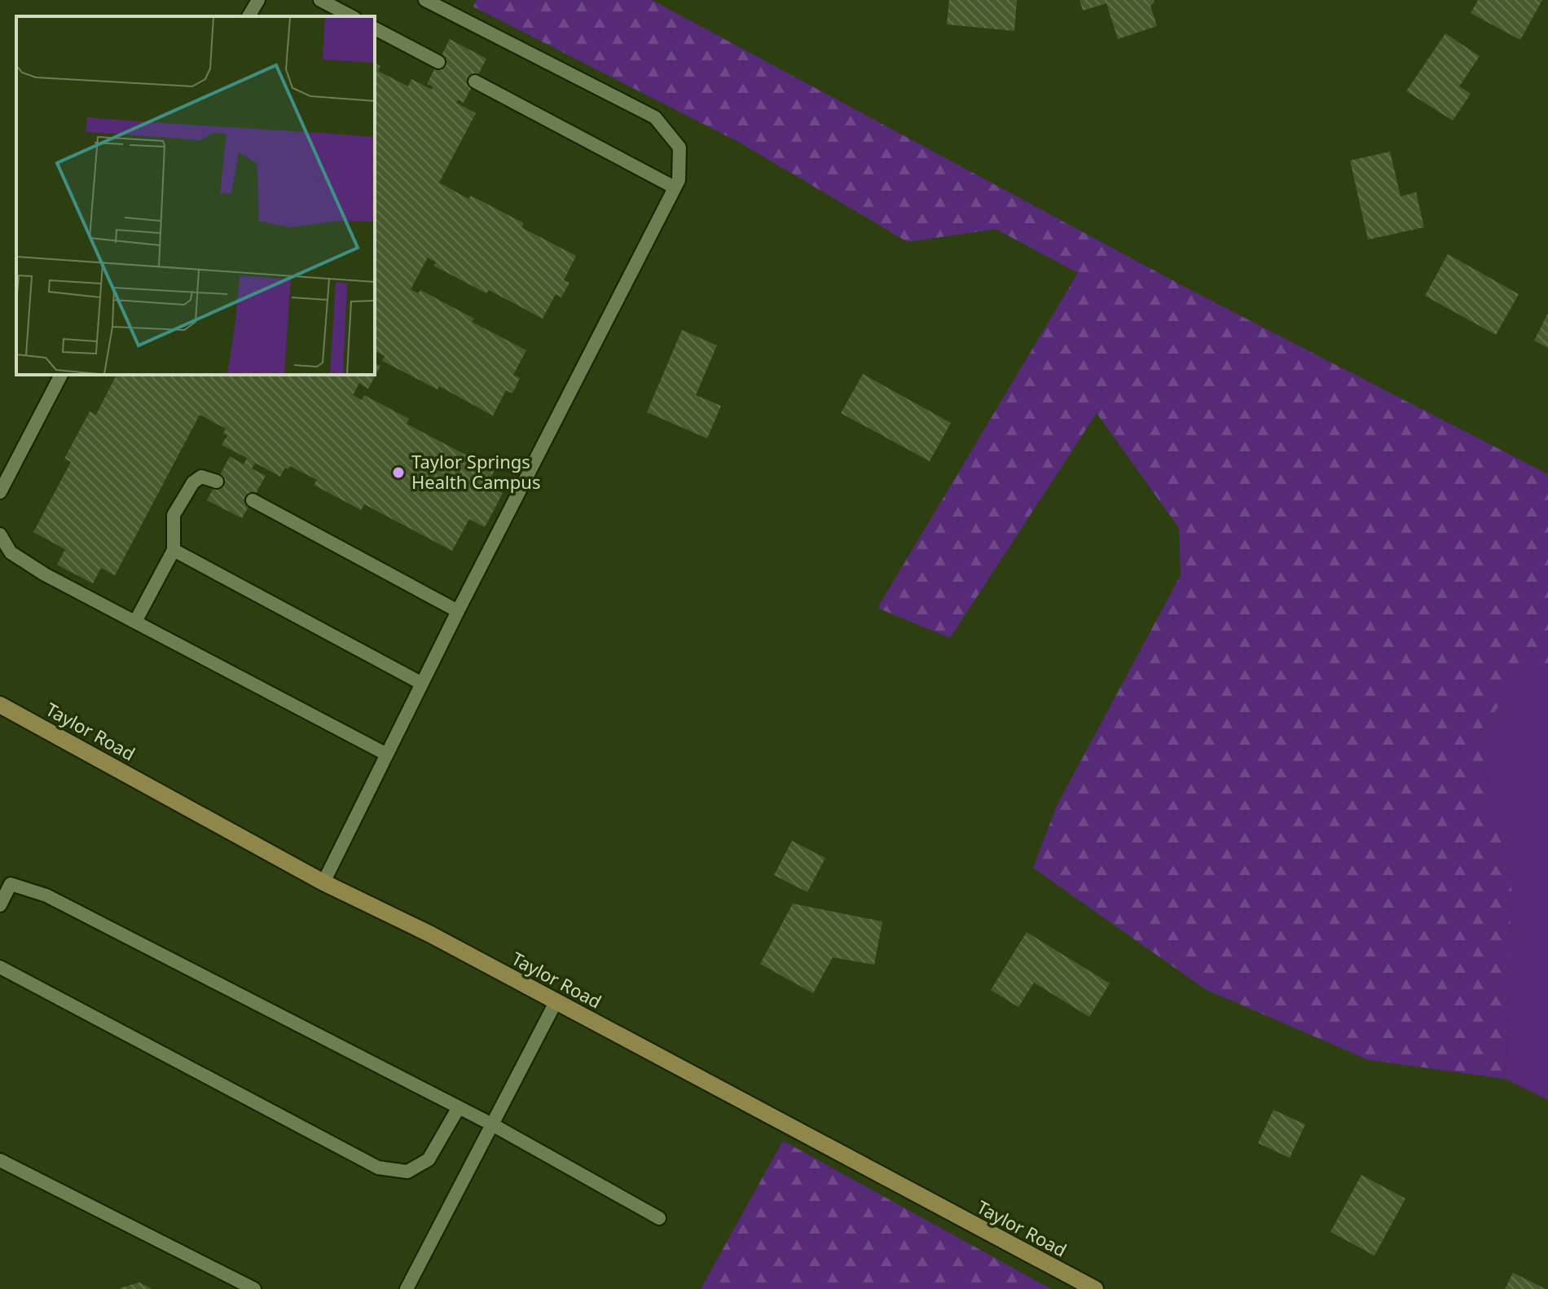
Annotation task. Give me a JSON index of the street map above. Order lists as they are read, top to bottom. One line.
{"streets":{"main road":["Taylor Road"]},"places":["Taylor Springs Health Campus"]}
